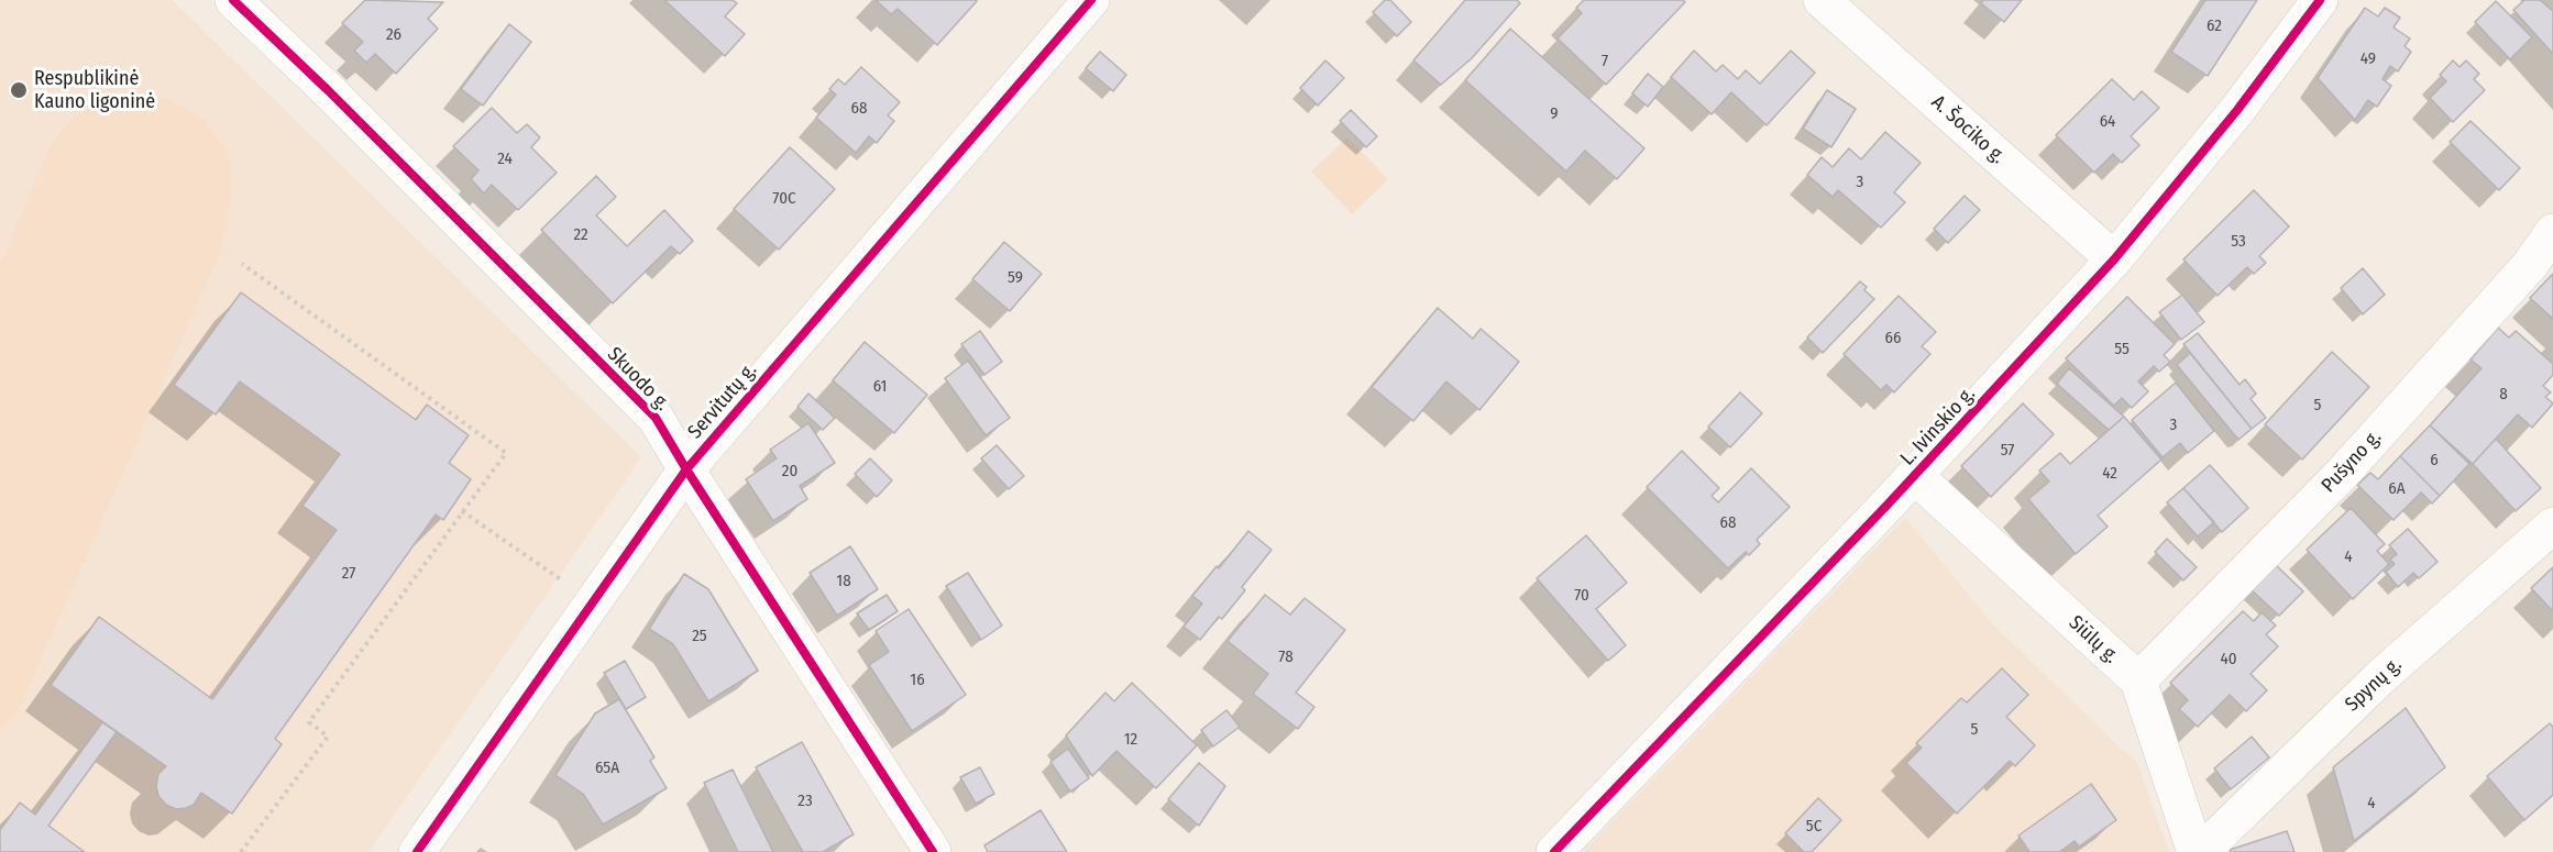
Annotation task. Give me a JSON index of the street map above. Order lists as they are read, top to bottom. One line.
{"streets":{"street":["A. Šociko g.","Skuodo g.","Servitutų g.","L. Ivinskio g.","Pušyno g.","Siūlų g.","Spynų g."]},"crossings":[["A. Šociko g.","L. Ivinskio g."],["Skuodo g.","Servitutų g."],["L. Ivinskio g.","Siūlų g."],["Pušyno g.","Siūlų g."]],"places":["Respublikinė Kauno ligoninė"],"house_numbers":["62","26","49","7","68","9","64","24","3","70C","22","53","59","66","55","61","8","5","3","57","6","20","42","6A","68","4","27","18","70","25","78","40","16","5","12","65A","23","4","5C"]}
